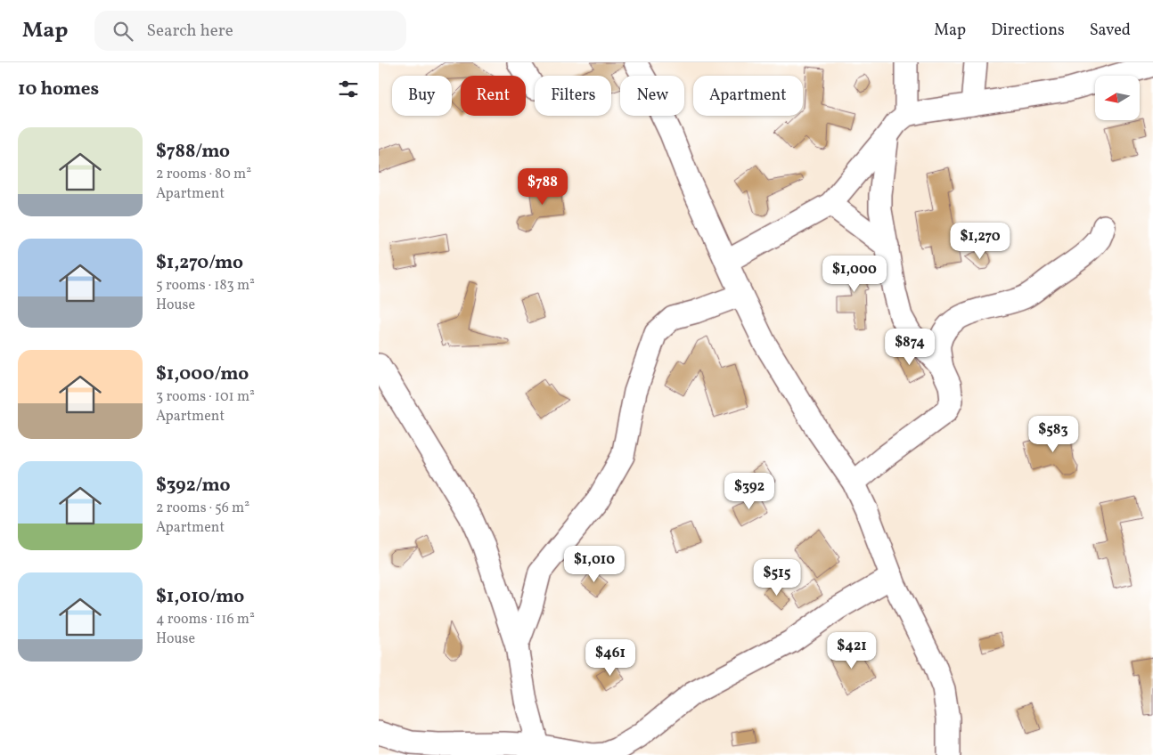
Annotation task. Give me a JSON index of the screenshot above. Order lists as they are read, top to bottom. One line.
{"north":"left","page":{"header":"Map","search":"Search here","nav":["Map","Directions","Saved"],"heading":"10 homes","chip":["Buy","Rent","Filters","New","Apartment"],"list":[{"name":"$788/mo","note":"2 rooms · 80 m² · Apartment"},{"name":"$1,270/mo","note":"5 rooms · 183 m² · House"},{"name":"$1,000/mo","note":"3 rooms · 101 m² · Apartment"},{"name":"$392/mo","note":"2 rooms · 56 m² · Apartment"},{"name":"$1,010/mo","note":"4 rooms · 116 m² · House"}],"price":["$788","$1,270","$1,000","$874","$583","$392","$1,010","$515","$421","$461"]}}
